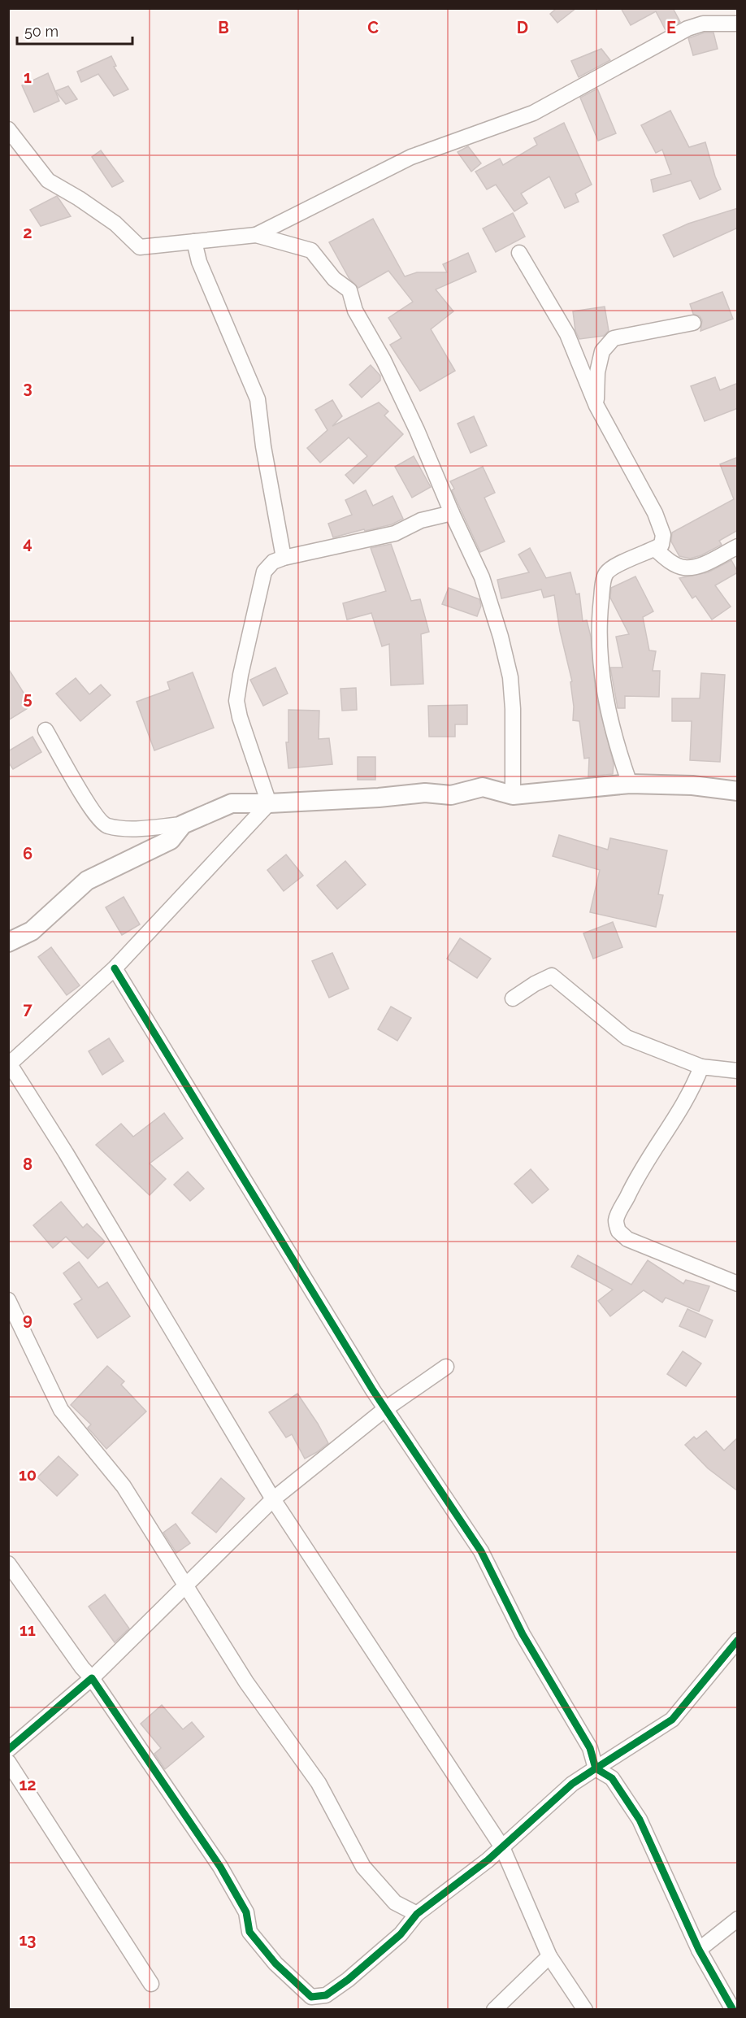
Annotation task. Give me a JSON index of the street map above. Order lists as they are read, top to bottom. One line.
{"scale_bar":"50 m","grid":{"columns":["B","C","D","E"],"rows":["1","2","3","4","5","6","7","8","9","10","11","12","13"]}}
